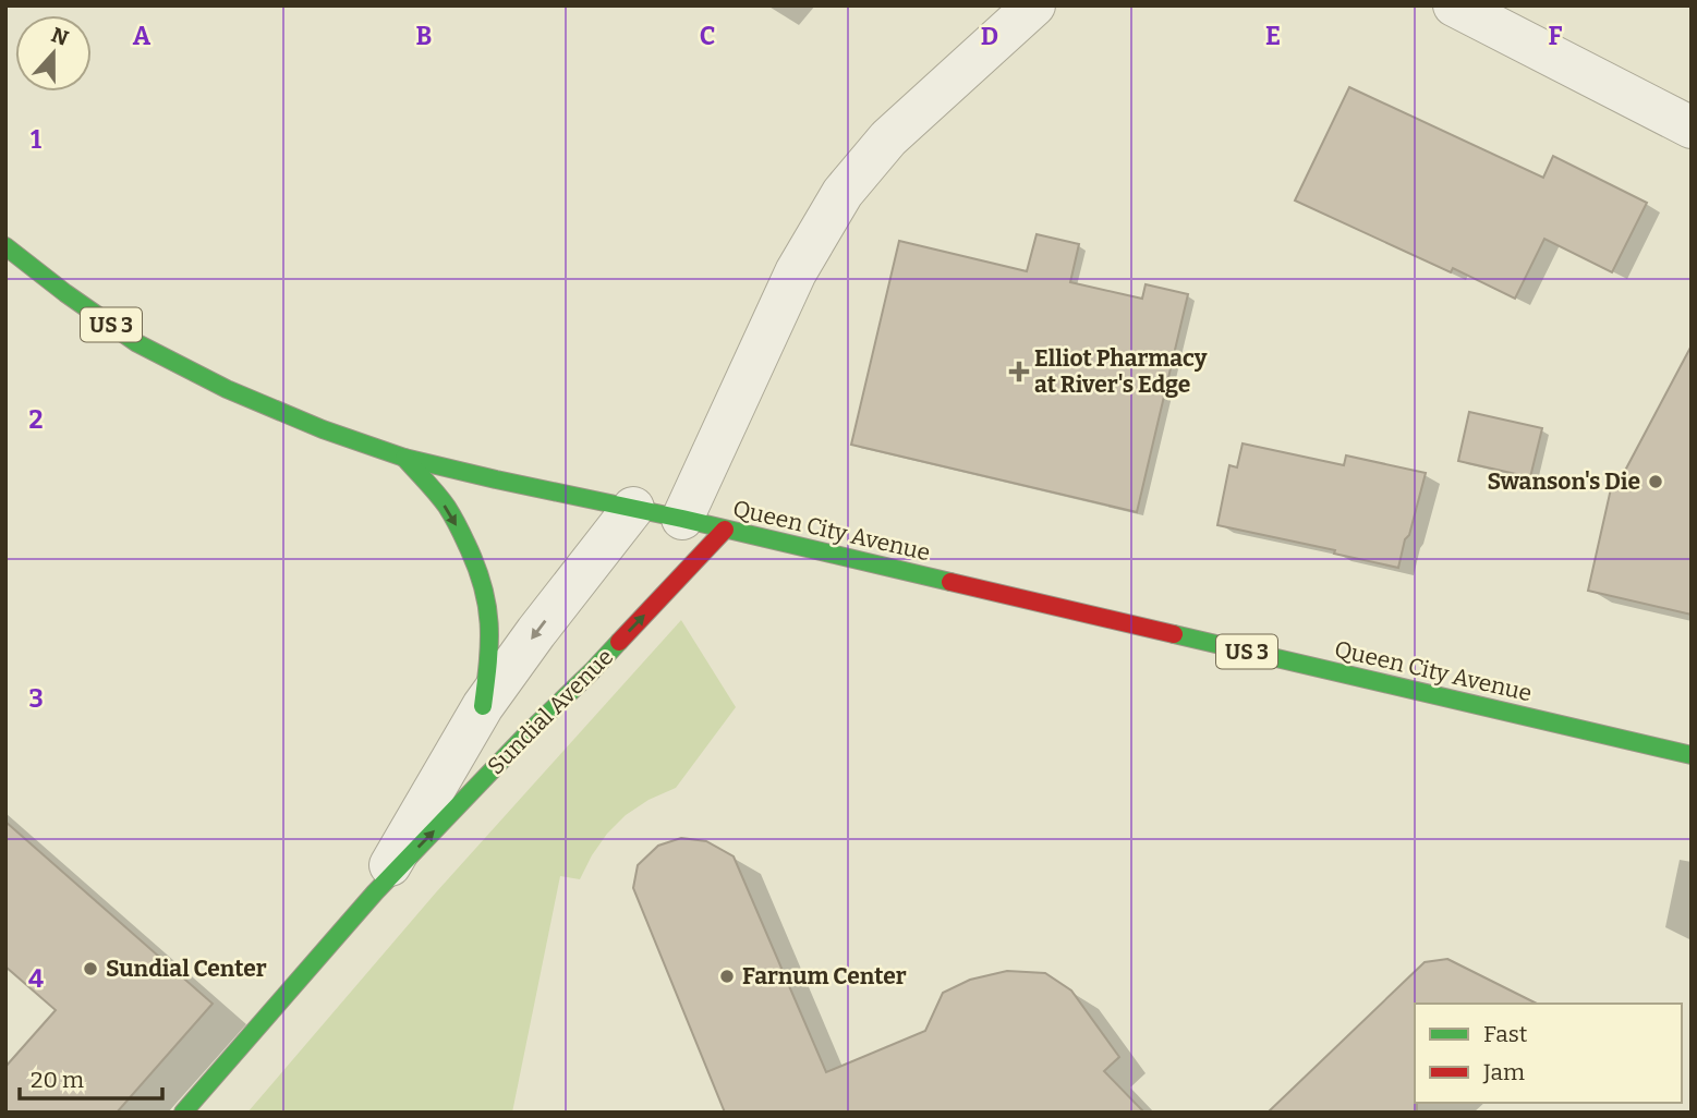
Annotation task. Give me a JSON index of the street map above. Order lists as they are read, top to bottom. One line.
{"streets":{"main road":["US 3","Queen City Avenue","Sundial Avenue"]},"crossings":[["Queen City Avenue","Sundial Avenue"]],"places":{"health":["Elliot Pharmacy at River's Edge"],"other":["Swanson's Die","Sundial Center","Farnum Center"]},"legend":["Fast","Jam"],"scale_bar":"20 m","north":"top","grid":{"columns":["A","B","C","D","E","F"],"rows":["1","2","3","4"]}}
